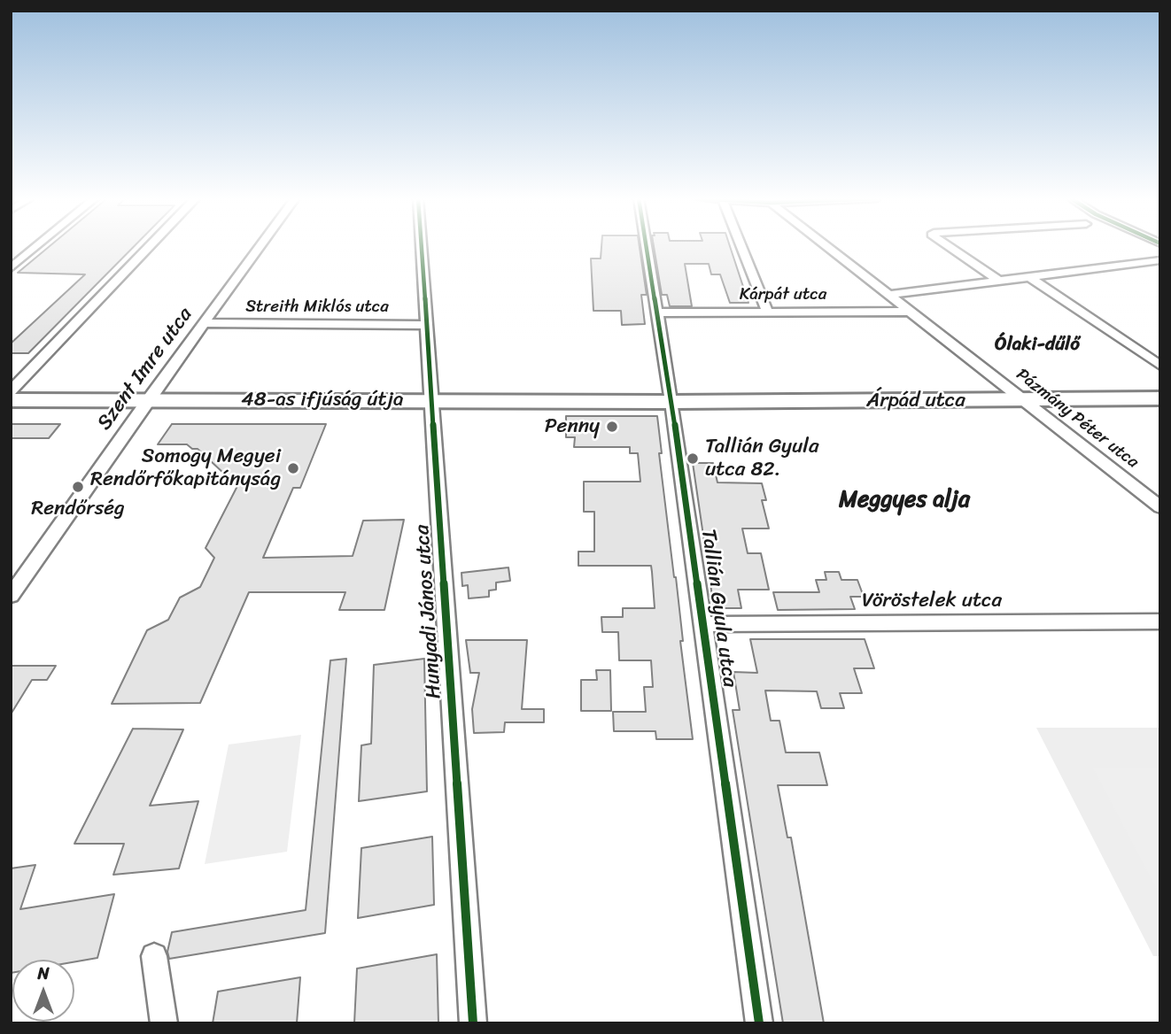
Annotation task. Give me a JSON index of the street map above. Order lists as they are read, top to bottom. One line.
{"streets":{"main road":["48-as ifjúság útja","Árpád utca"],"street":["Kárpát utca","Streith Miklós utca","Szent Imre utca","Pázmány Péter utca","Vöröstelek utca","Tallián Gyula utca","Hunyadi János utca"]},"crossings":[["Kárpát utca","Pázmány Péter utca"],["Kárpát utca","Tallián Gyula utca"],["Streith Miklós utca","Szent Imre utca"],["Streith Miklós utca","Hunyadi János utca"],["Szent Imre utca","48-as ifjúság útja"],["48-as ifjúság útja","Árpád utca"],["48-as ifjúság útja","Tallián Gyula utca"],["48-as ifjúság útja","Hunyadi János utca"],["Árpád utca","Pázmány Péter utca"],["Árpád utca","Tallián Gyula utca"],["Vöröstelek utca","Tallián Gyula utca"]],"districts":["Ólaki-dűlő","Meggyes alja"],"places":["Penny","Tallián Gyula utca 82.","Somogy Megyei Rendőrfőkapitányság","Rendőrség"],"north":"top"}
